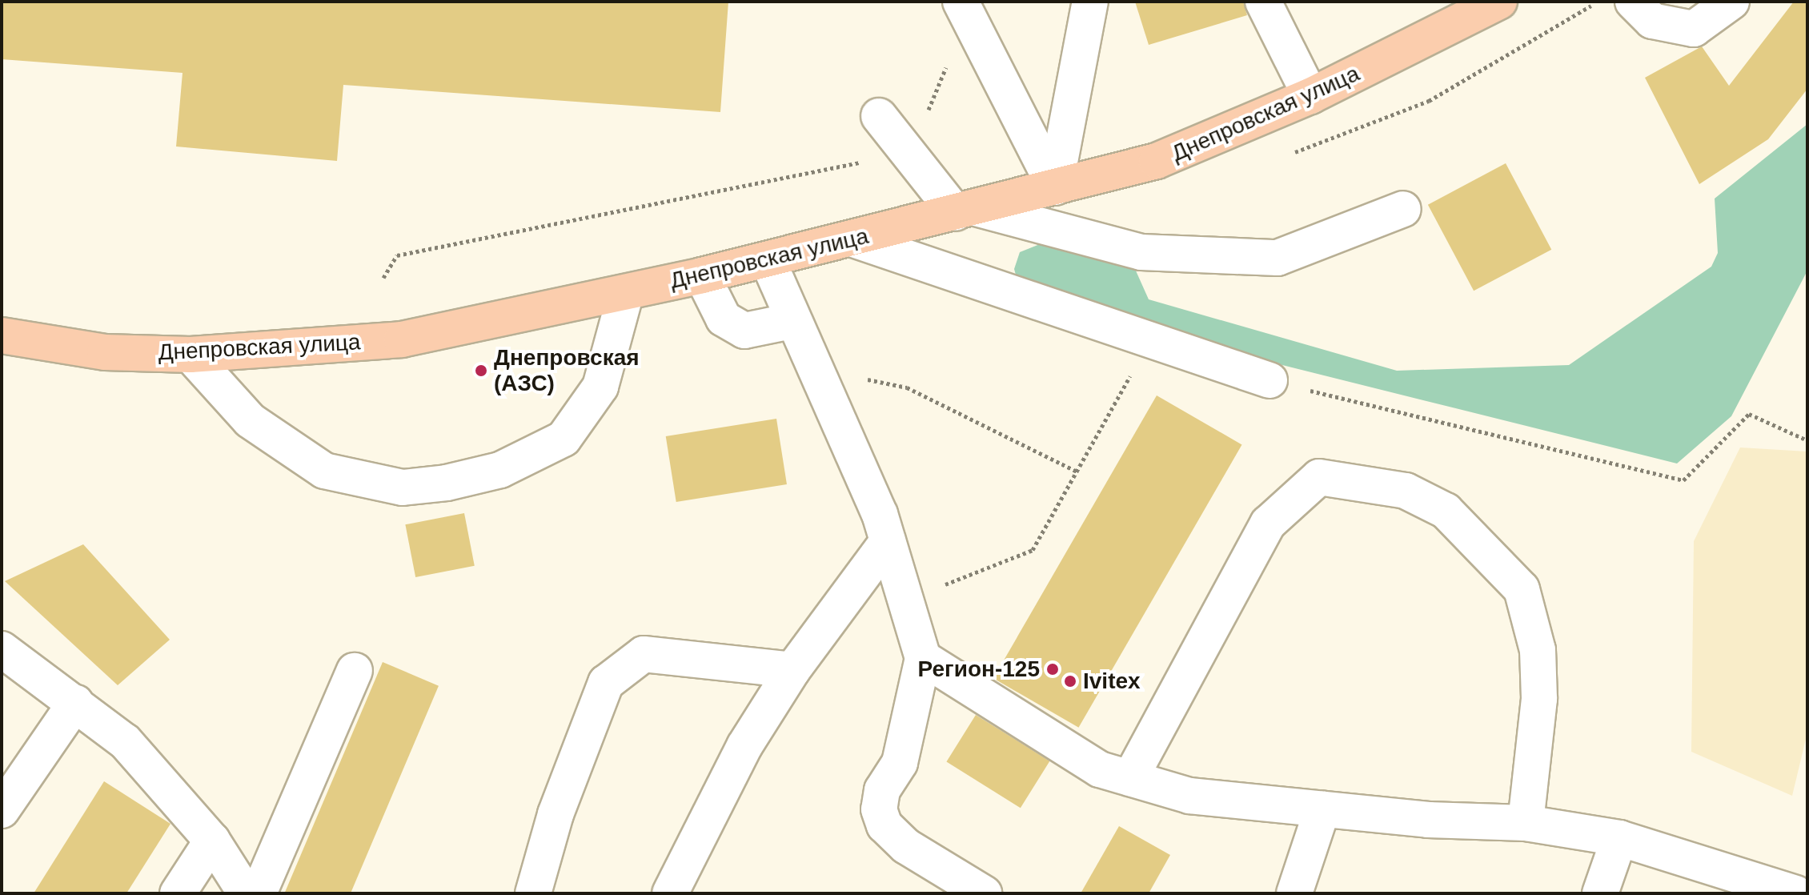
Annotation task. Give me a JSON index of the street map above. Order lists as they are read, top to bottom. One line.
{"streets":{"main road":["Днепровская улица"]},"places":["Днепровская (АЗС)","Регион-125","Ivitex"]}
